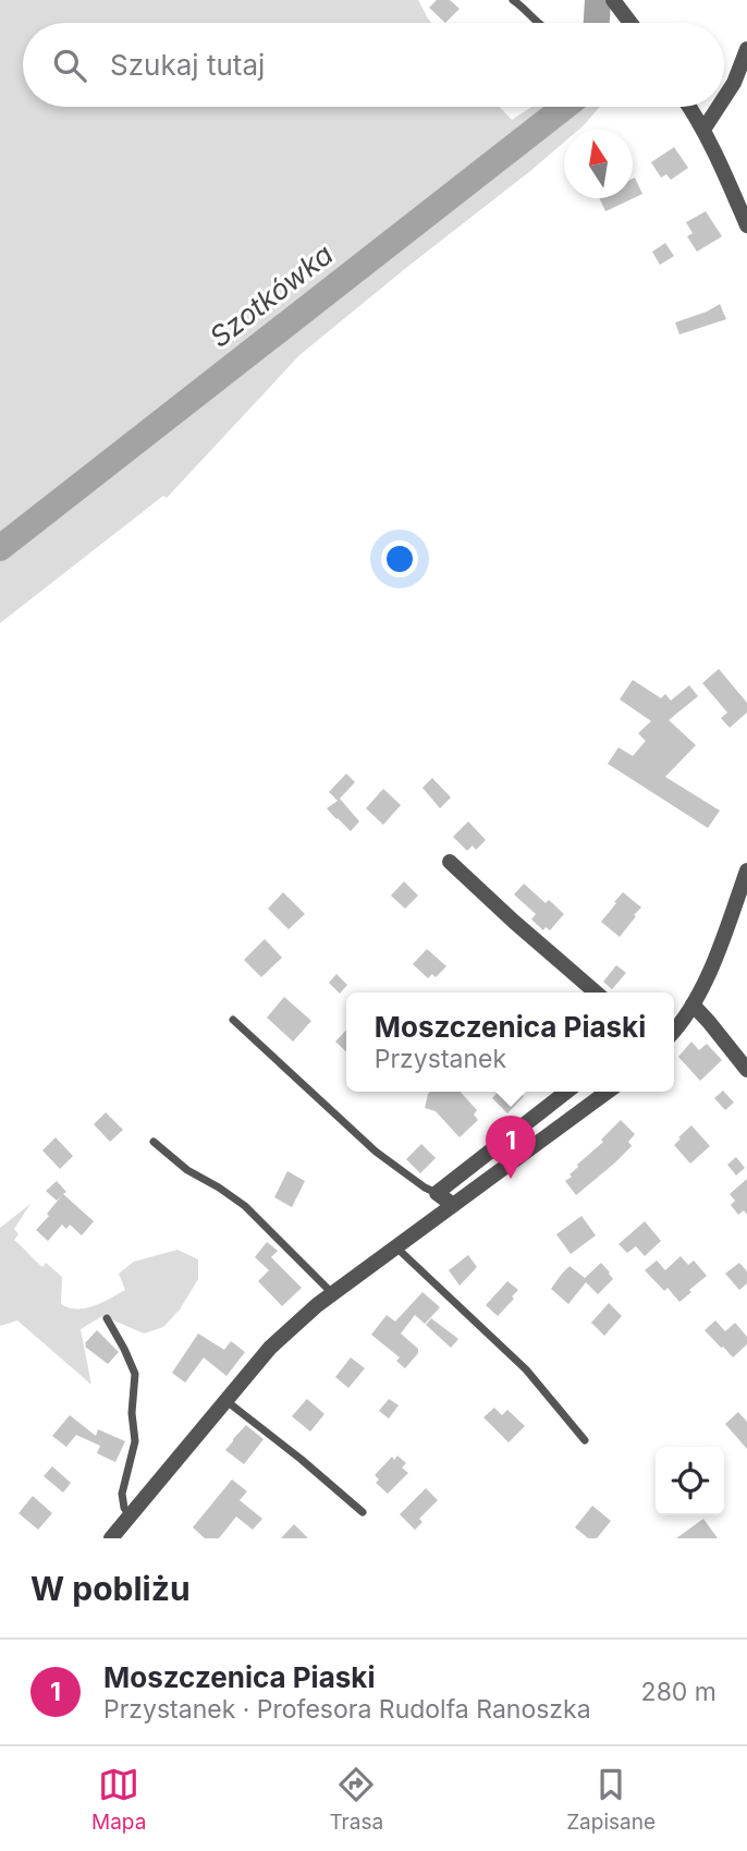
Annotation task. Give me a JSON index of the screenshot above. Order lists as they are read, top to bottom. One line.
{"water":["Szotkówka"],"north":"top","page":{"search":"Szukaj tutaj","popup":["Moszczenica Piaski","Przystanek"],"pins":"1","heading":"W pobliżu","list":[{"mark":"1","name":"Moszczenica Piaski","note":"Przystanek · Profesora Rudolfa Ranoszka","value":"280 m"}],"nav":["Mapa","Trasa","Zapisane"]}}
